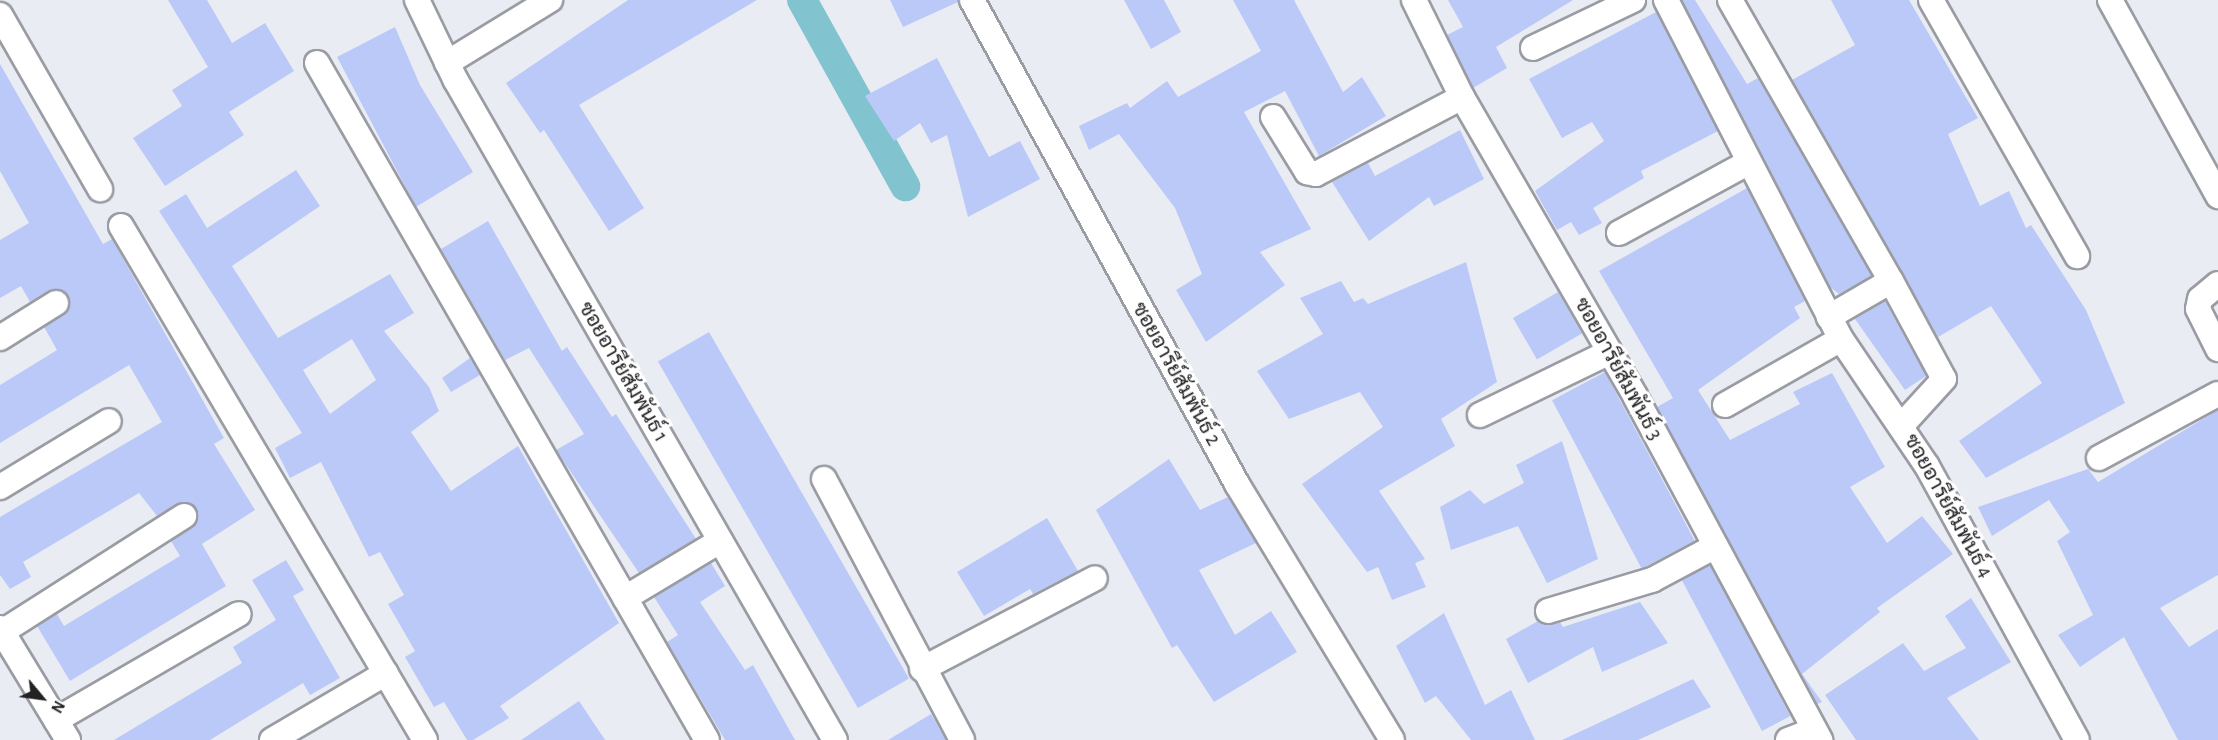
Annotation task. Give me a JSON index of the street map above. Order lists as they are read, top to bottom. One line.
{"streets":{"street":["ซอยอารีย์สัมพันธ์ 3","ซอยอารีย์สัมพันธ์ 1","ซอยอารีย์สัมพันธ์ 2","ซอยอารีย์สัมพันธ์ 4"]},"north":"bottom right"}
